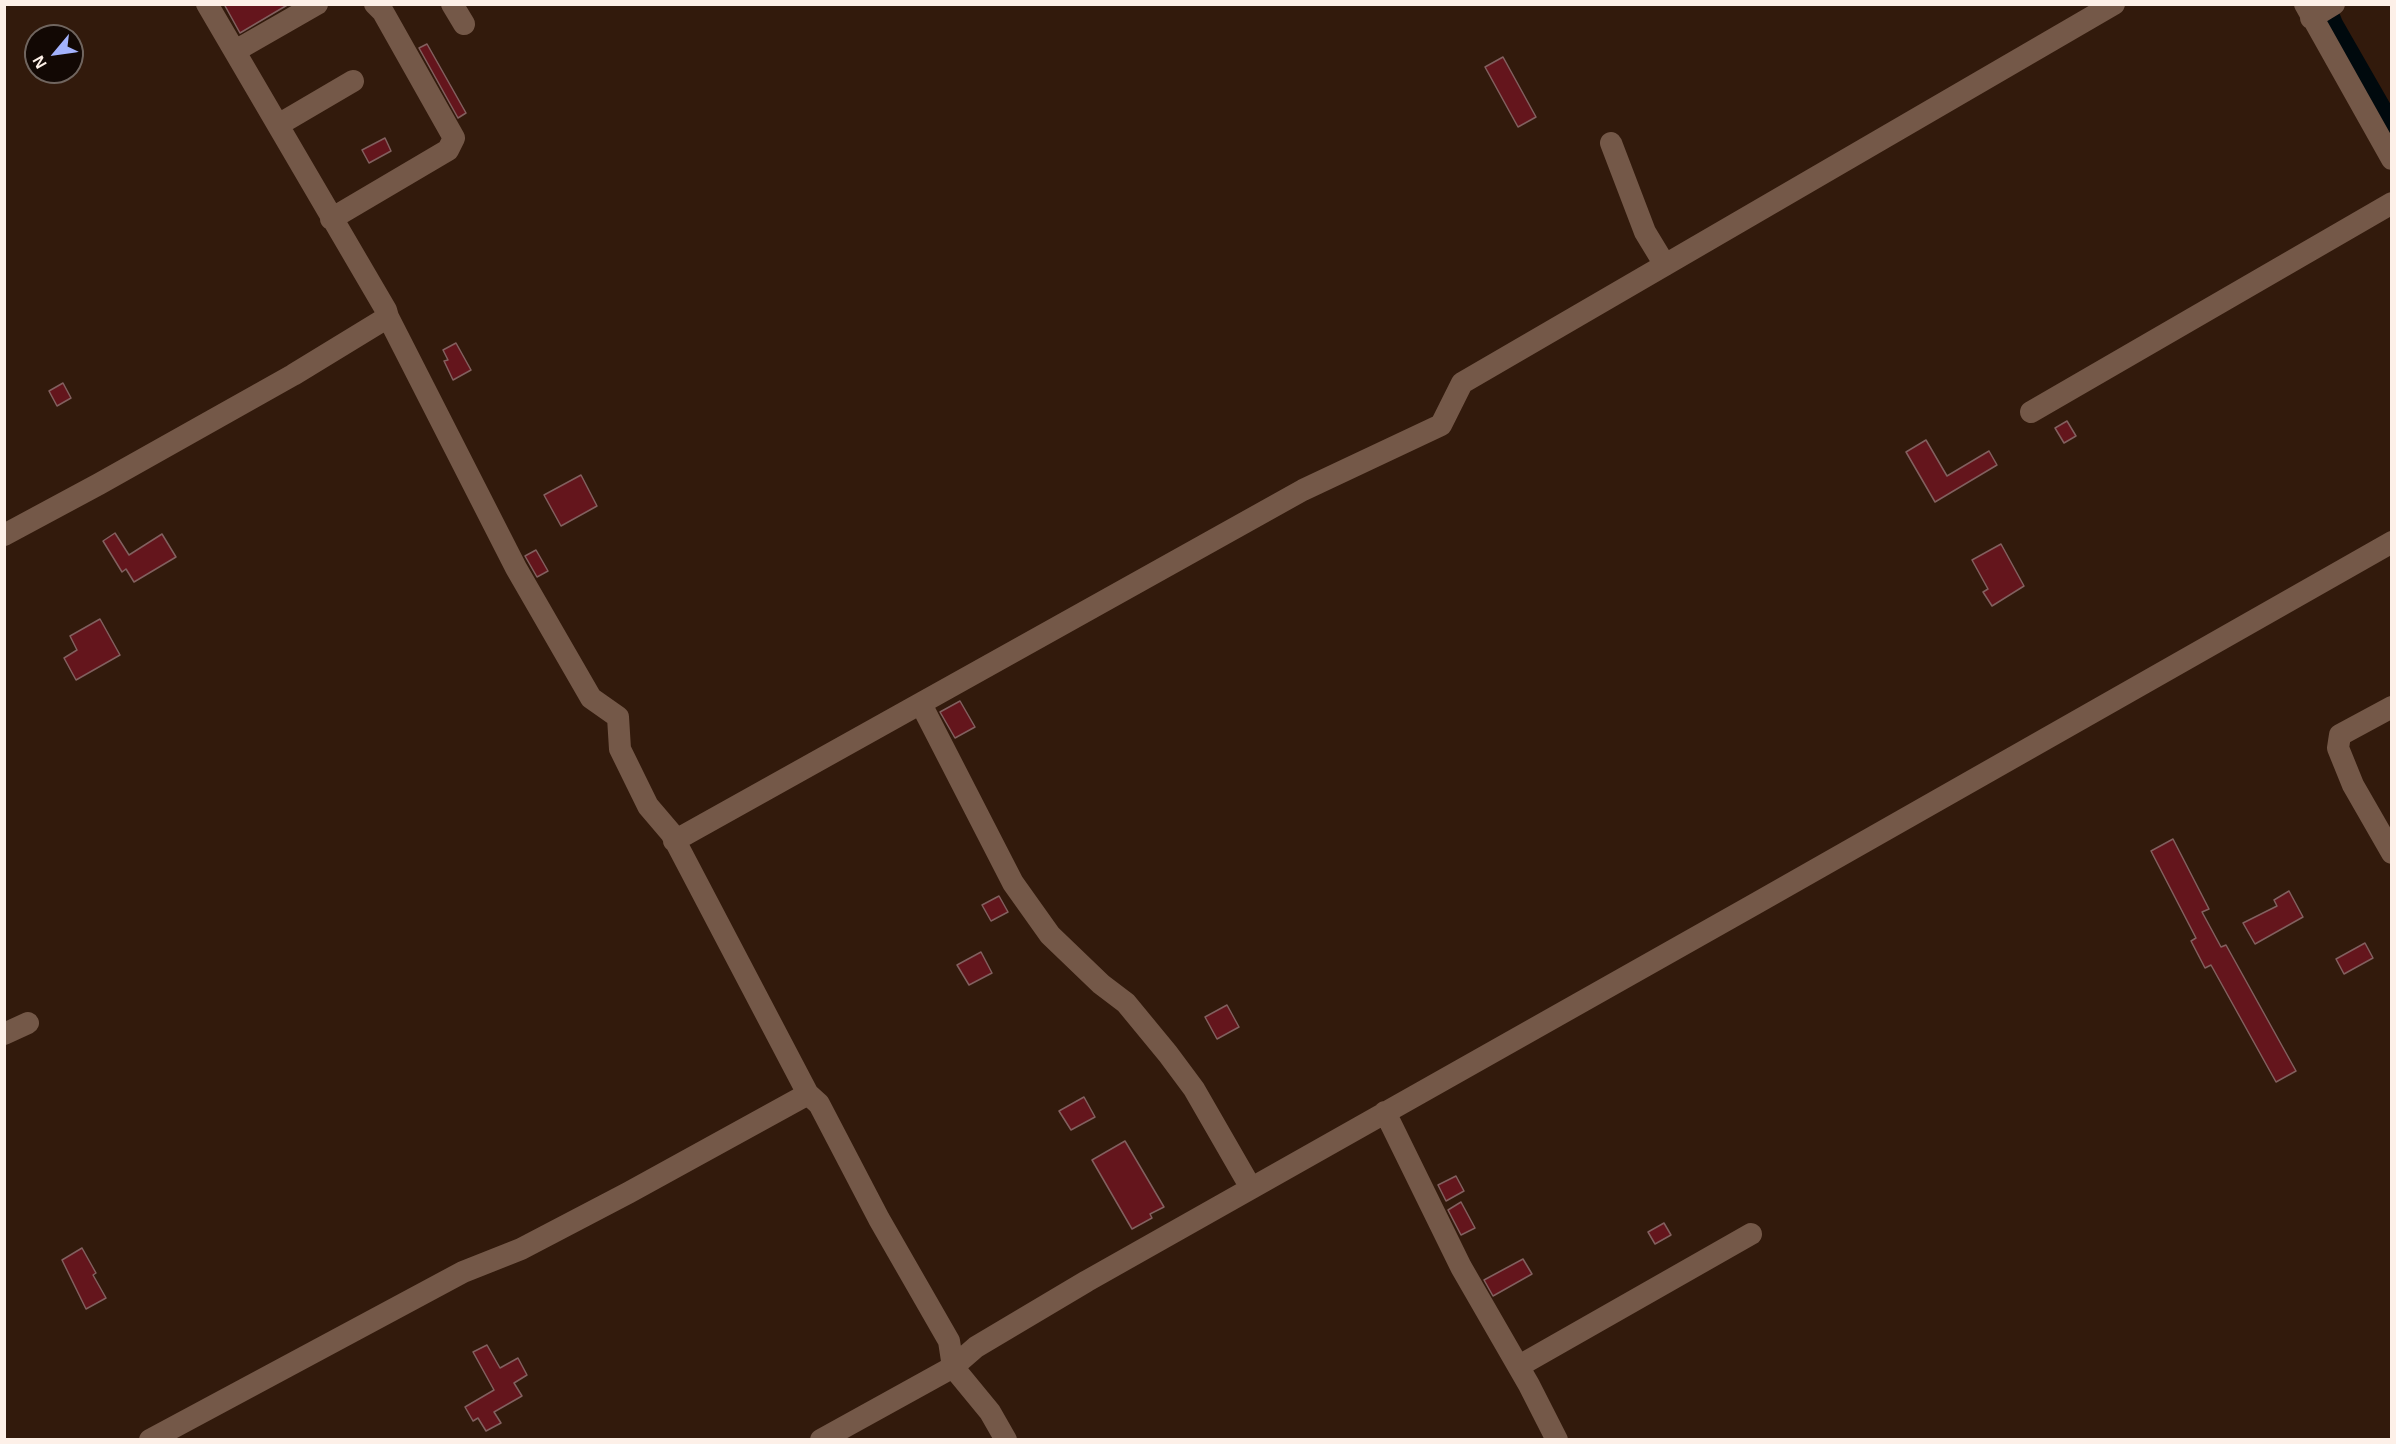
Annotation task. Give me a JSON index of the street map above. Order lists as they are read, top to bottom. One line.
{"north":"bottom left"}
